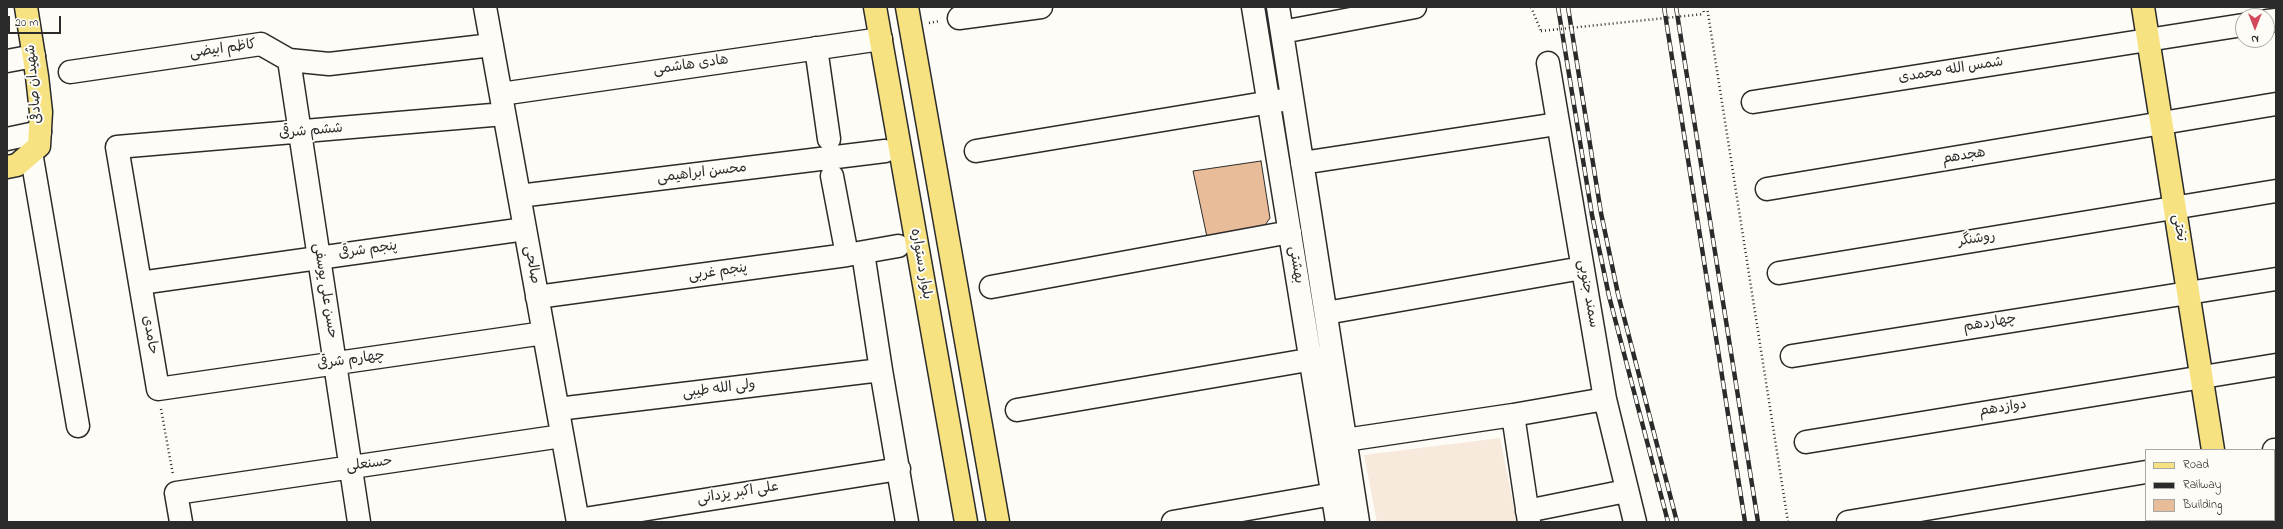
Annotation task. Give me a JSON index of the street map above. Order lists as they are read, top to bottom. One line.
{"streets":{"main road":["شهیدان صادقی","تختی","بلوار دستواره"],"street":["کاظم ابیضی","هادی هاشمی","شمس الله محمدی","ششم شرقی","هجدهم","محسن ابراهیمی","روشنگر","پنجم شرقی","صالحی","بهشتی","پنجم غربی","حسن علی یوسفی","سمند جنوبی","چهاردهم","حامدی","چهارم شرقی","ولی الله طیبی","دوازدهم","حسنعلی","علی اکبر یزدانی"]},"crossings":[["کاظم ابیضی","صالحی"],["کاظم ابیضی","حسن علی یوسفی"],["هادی هاشمی","ششم شرقی"],["هادی هاشمی","بلوار دستواره"],["هادی هاشمی","صالحی"],["شمس الله محمدی","تختی"],["ششم شرقی","صالحی"],["ششم شرقی","حسن علی یوسفی"],["ششم شرقی","حامدی"],["هجدهم","تختی"],["محسن ابراهیمی","صالحی"],["تختی","روشنگر"],["تختی","چهاردهم"],["تختی","دوازدهم"],["پنجم شرقی","صالحی"],["پنجم شرقی","حسن علی یوسفی"],["پنجم شرقی","حامدی"],["صالحی","پنجم غربی"],["صالحی","چهارم شرقی"],["صالحی","ولی الله طیبی"],["صالحی","حسنعلی"],["صالحی","علی اکبر یزدانی"],["حسن علی یوسفی","چهارم شرقی"],["حسن علی یوسفی","حسنعلی"],["حامدی","چهارم شرقی"]],"legend":["Road","Railway","Building"],"scale_bar":"20 m","north":"bottom"}
